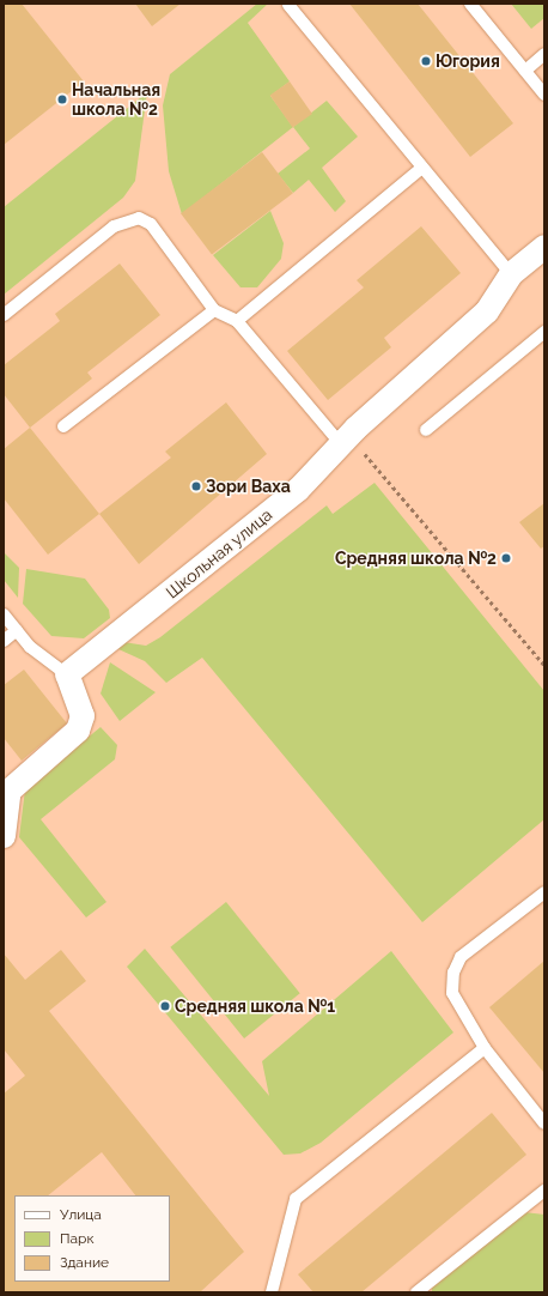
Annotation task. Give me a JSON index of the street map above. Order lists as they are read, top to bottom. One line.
{"streets":{"street":["Школьная улица"]},"places":["Югория","Начальная школа №2","Зори Ваха","Средняя школа №2","Средняя школа №1"],"legend":["Улица","Парк","Здание"]}
